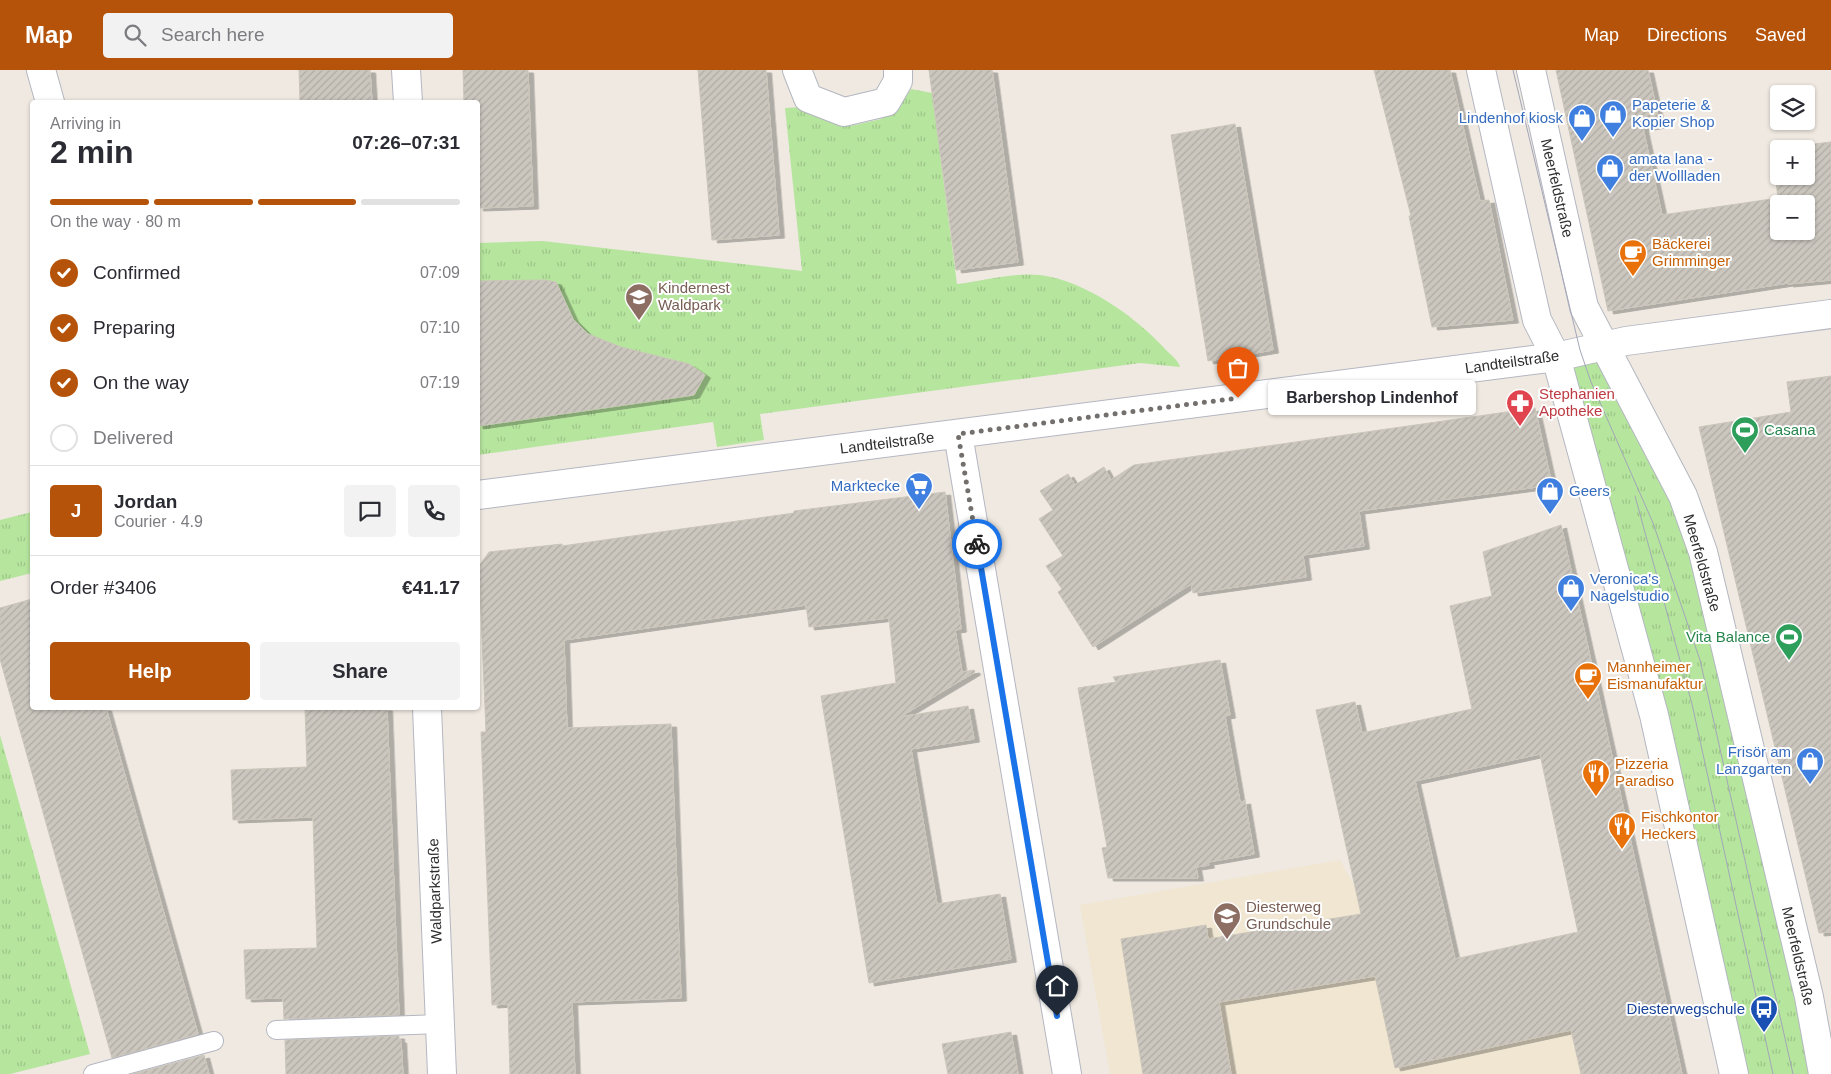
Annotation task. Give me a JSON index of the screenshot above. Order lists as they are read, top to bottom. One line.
{"streets":{"street":["Meerfeldstraße","Landteilstraße","Waldparkstraße"]},"crossings":[["Meerfeldstraße","Landteilstraße"]],"places":{"shop":["Papeterie & Kopier Shop","Lindenhof kiosk","amata lana - der Wollladen","Geers","Veronica's Nagelstudio","Frisör am Lanzgarten"],"cafe":["Bäckerei Grimminger","Mannheimer Eismanufaktur"],"school or university":["Kindernest Waldpark","Diesterweg Grundschule"],"other":["Barbershop Lindenhof"],"pharmacy":["Stephanien Apotheke"],"sports":["Casana","Vita Balance"],"supermarket":["Marktecke"],"restaurant":["Pizzeria Paradiso","Fischkontor Heckers"],"bus stop":["Diesterwegschule"]},"page":{"header":"Map","search":"Search here","nav":["Map","Directions","Saved"],"map_buttons":["+","−"],"heading":["2 min","Arriving in","07:26–07:31"],"panel":["Jordan","Courier · 4.9","Order #3406","€41.17"],"bar":"On the way · 80 m","list":[["Confirmed","07:09"],["Preparing","07:10"],["On the way","07:19"],"Delivered"],"bubble":"Barbershop Lindenhof","round":"J","buttons":["Help","Share"]}}
